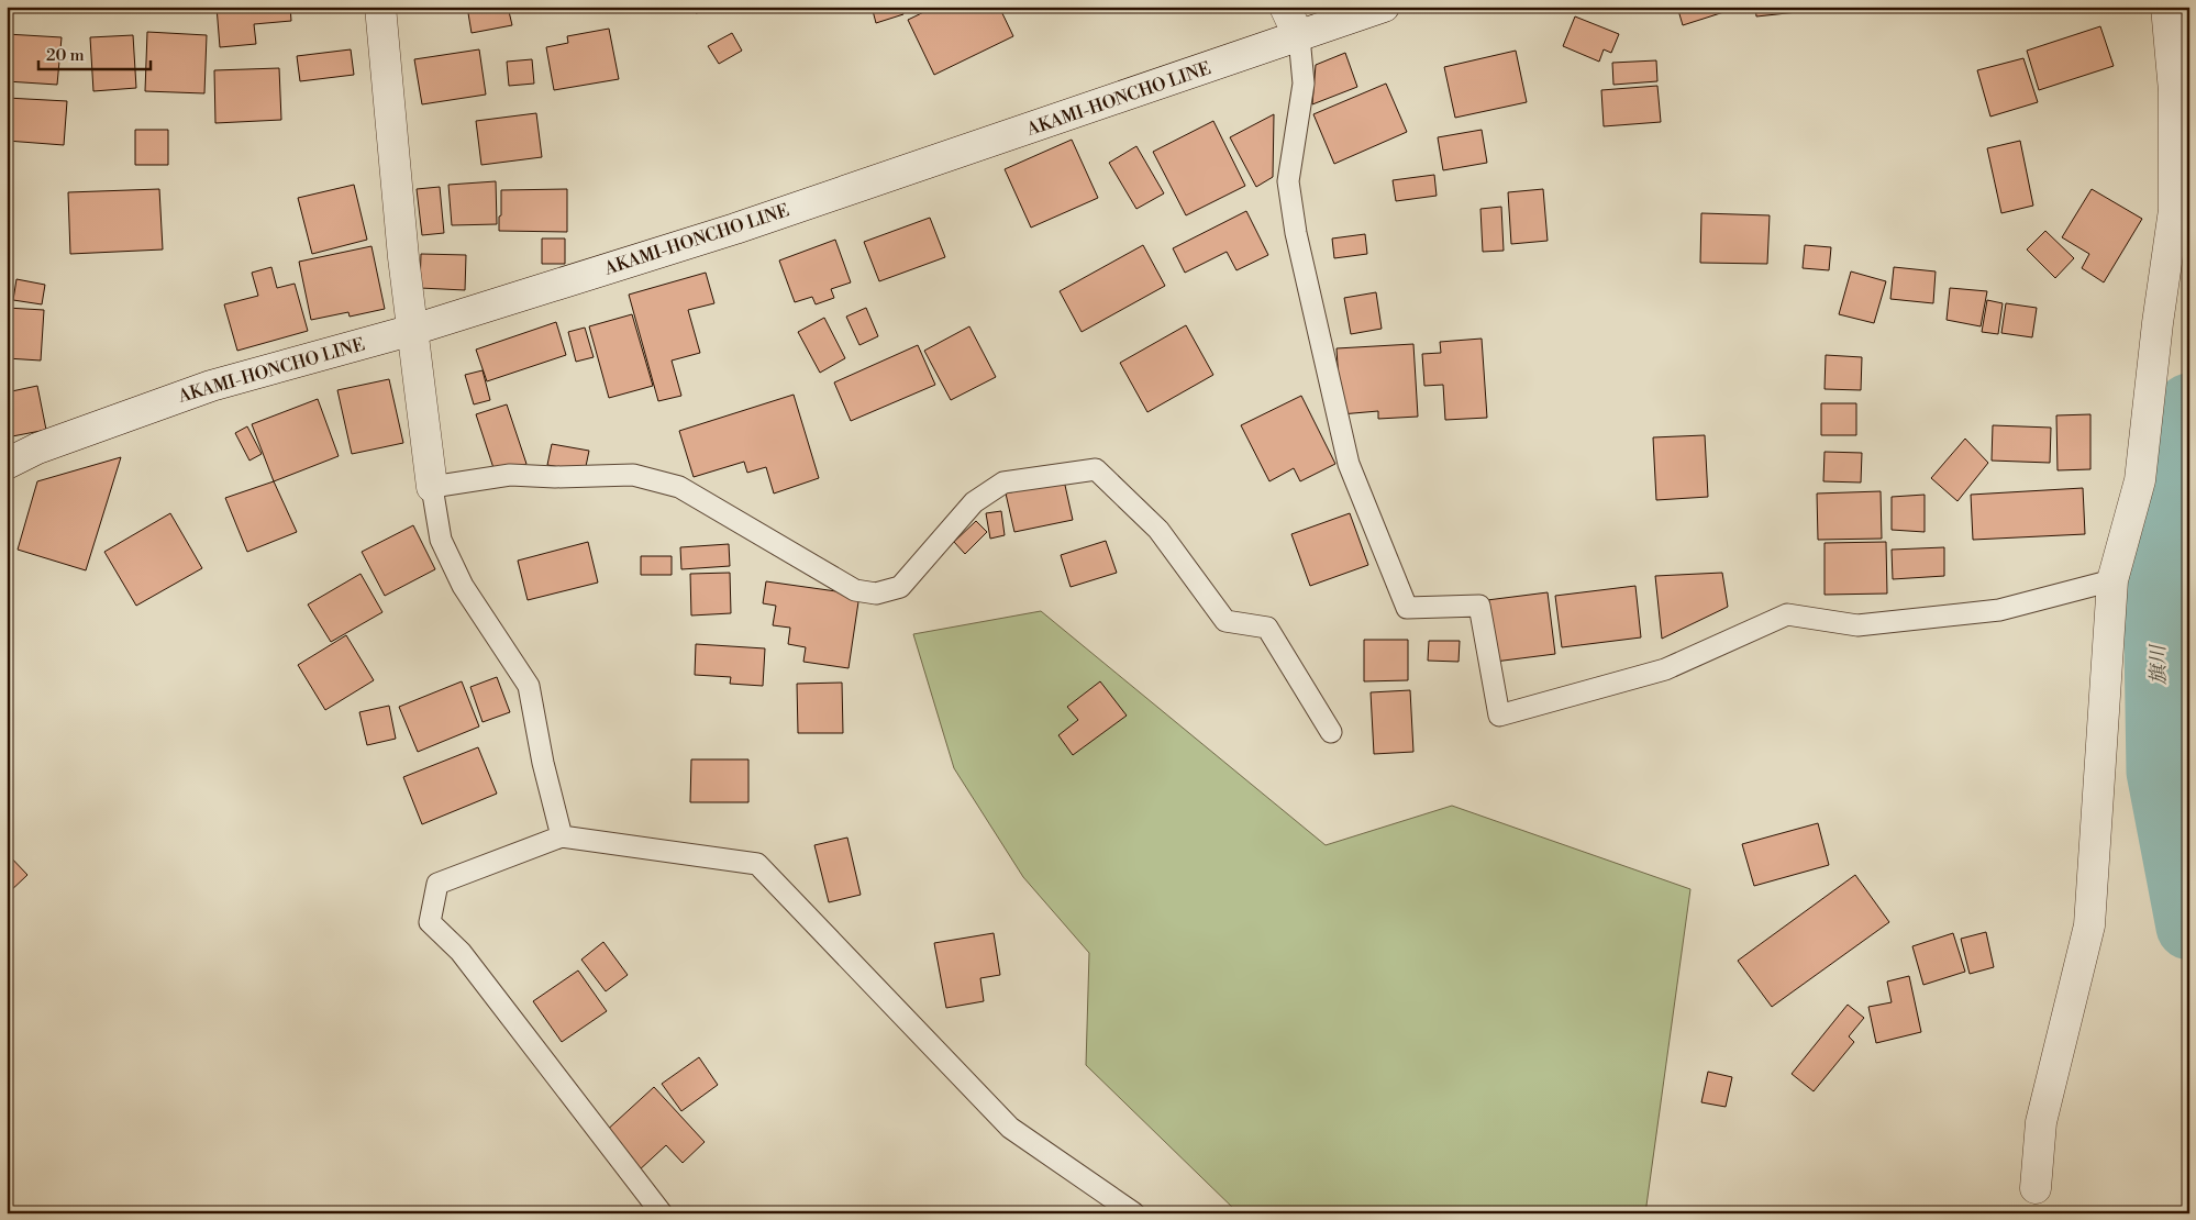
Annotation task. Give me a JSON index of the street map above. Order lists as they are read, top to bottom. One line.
{"streets":{"street":["AKAMI-HONCHO LINE"]},"water":["旗川"],"scale_bar":"20 m"}
